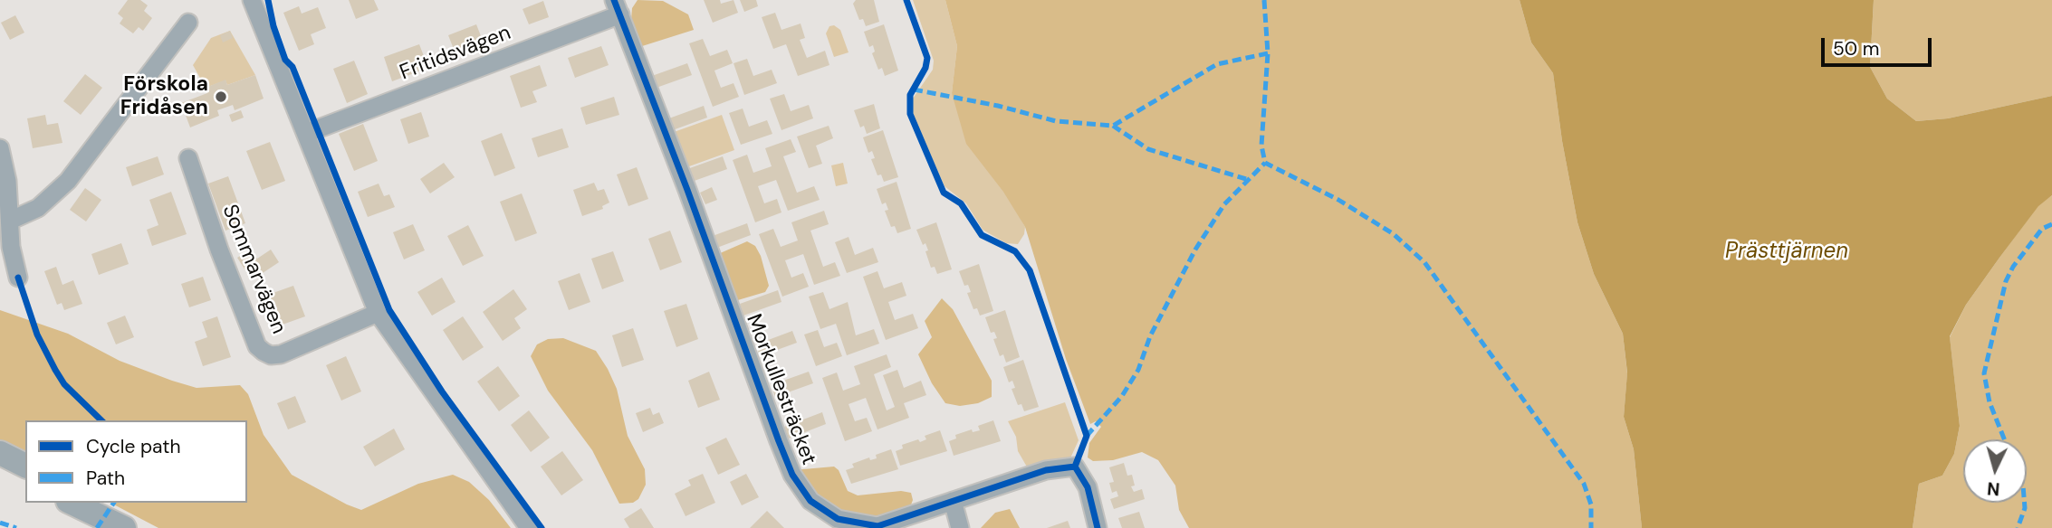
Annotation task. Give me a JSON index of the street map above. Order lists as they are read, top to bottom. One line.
{"streets":{"street":["Fritidsvägen","Sommarvägen","Morkullesträcket"]},"crossings":[["Fritidsvägen","Morkullesträcket"]],"water":["Prästtjärnen"],"places":["Förskola Fridåsen"],"legend":["Cycle path","Path"],"scale_bar":"50 m","north":"bottom"}
